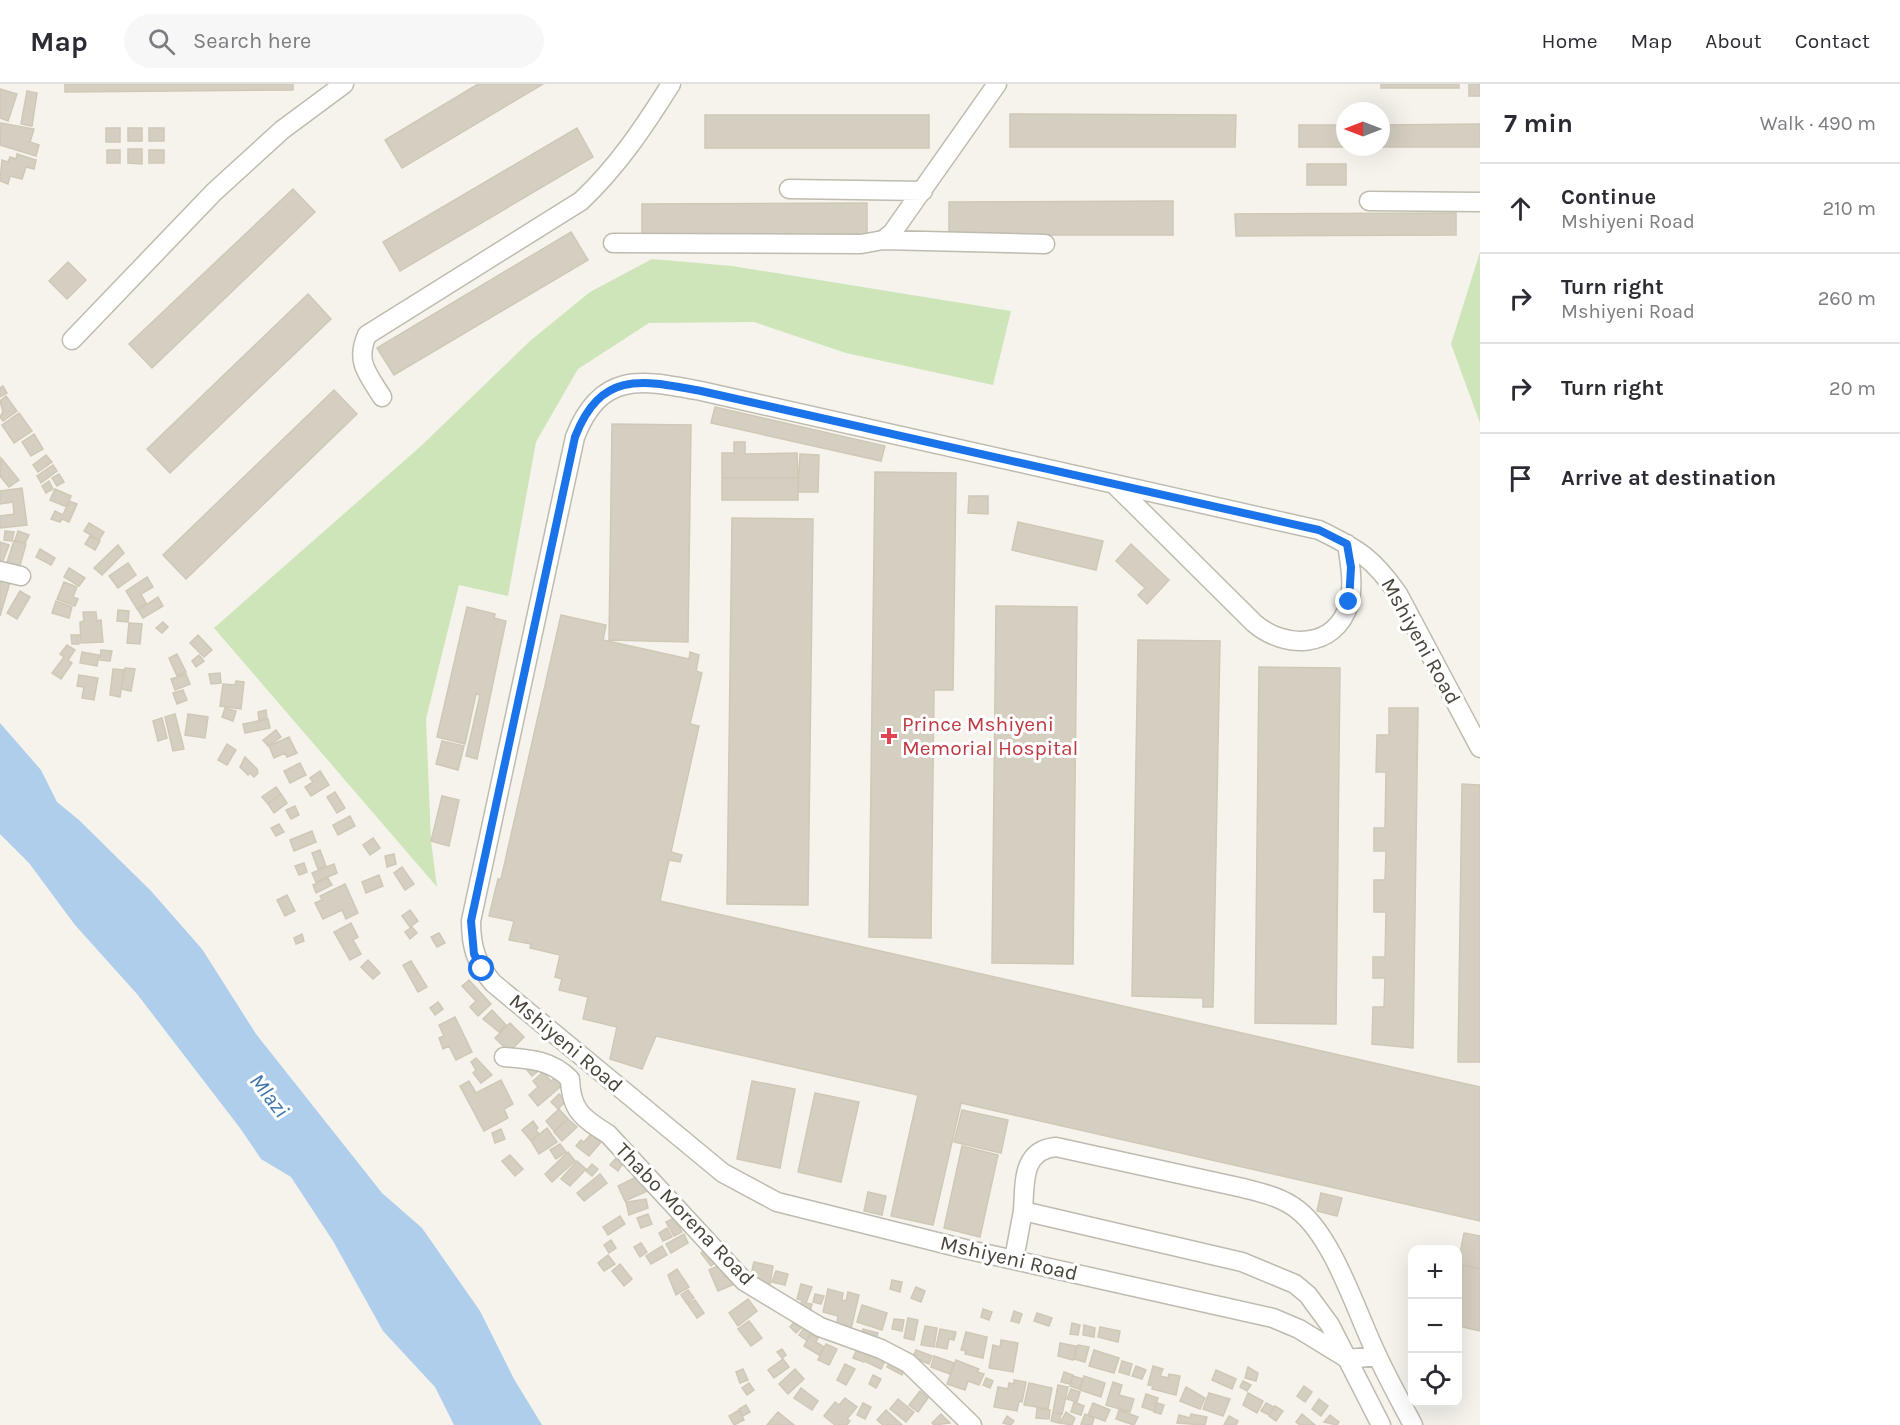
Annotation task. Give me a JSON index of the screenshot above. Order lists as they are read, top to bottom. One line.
{"streets":{"street":["Mshiyeni Road","Thabo Morena Road"]},"water":["Mlazi"],"places":{"health":["Prince Mshiyeni Memorial Hospital"]},"north":"left","page":{"header":"Map","search":"Search here","nav":["Home","Map","About","Contact"],"heading":["7 min","Walk · 490 m"],"list":[["Continue","Mshiyeni Road","210 m"],["Turn right","Mshiyeni Road","260 m"],["Turn right","20 m"],"Arrive at destination"],"map_buttons":["+","−"]}}
